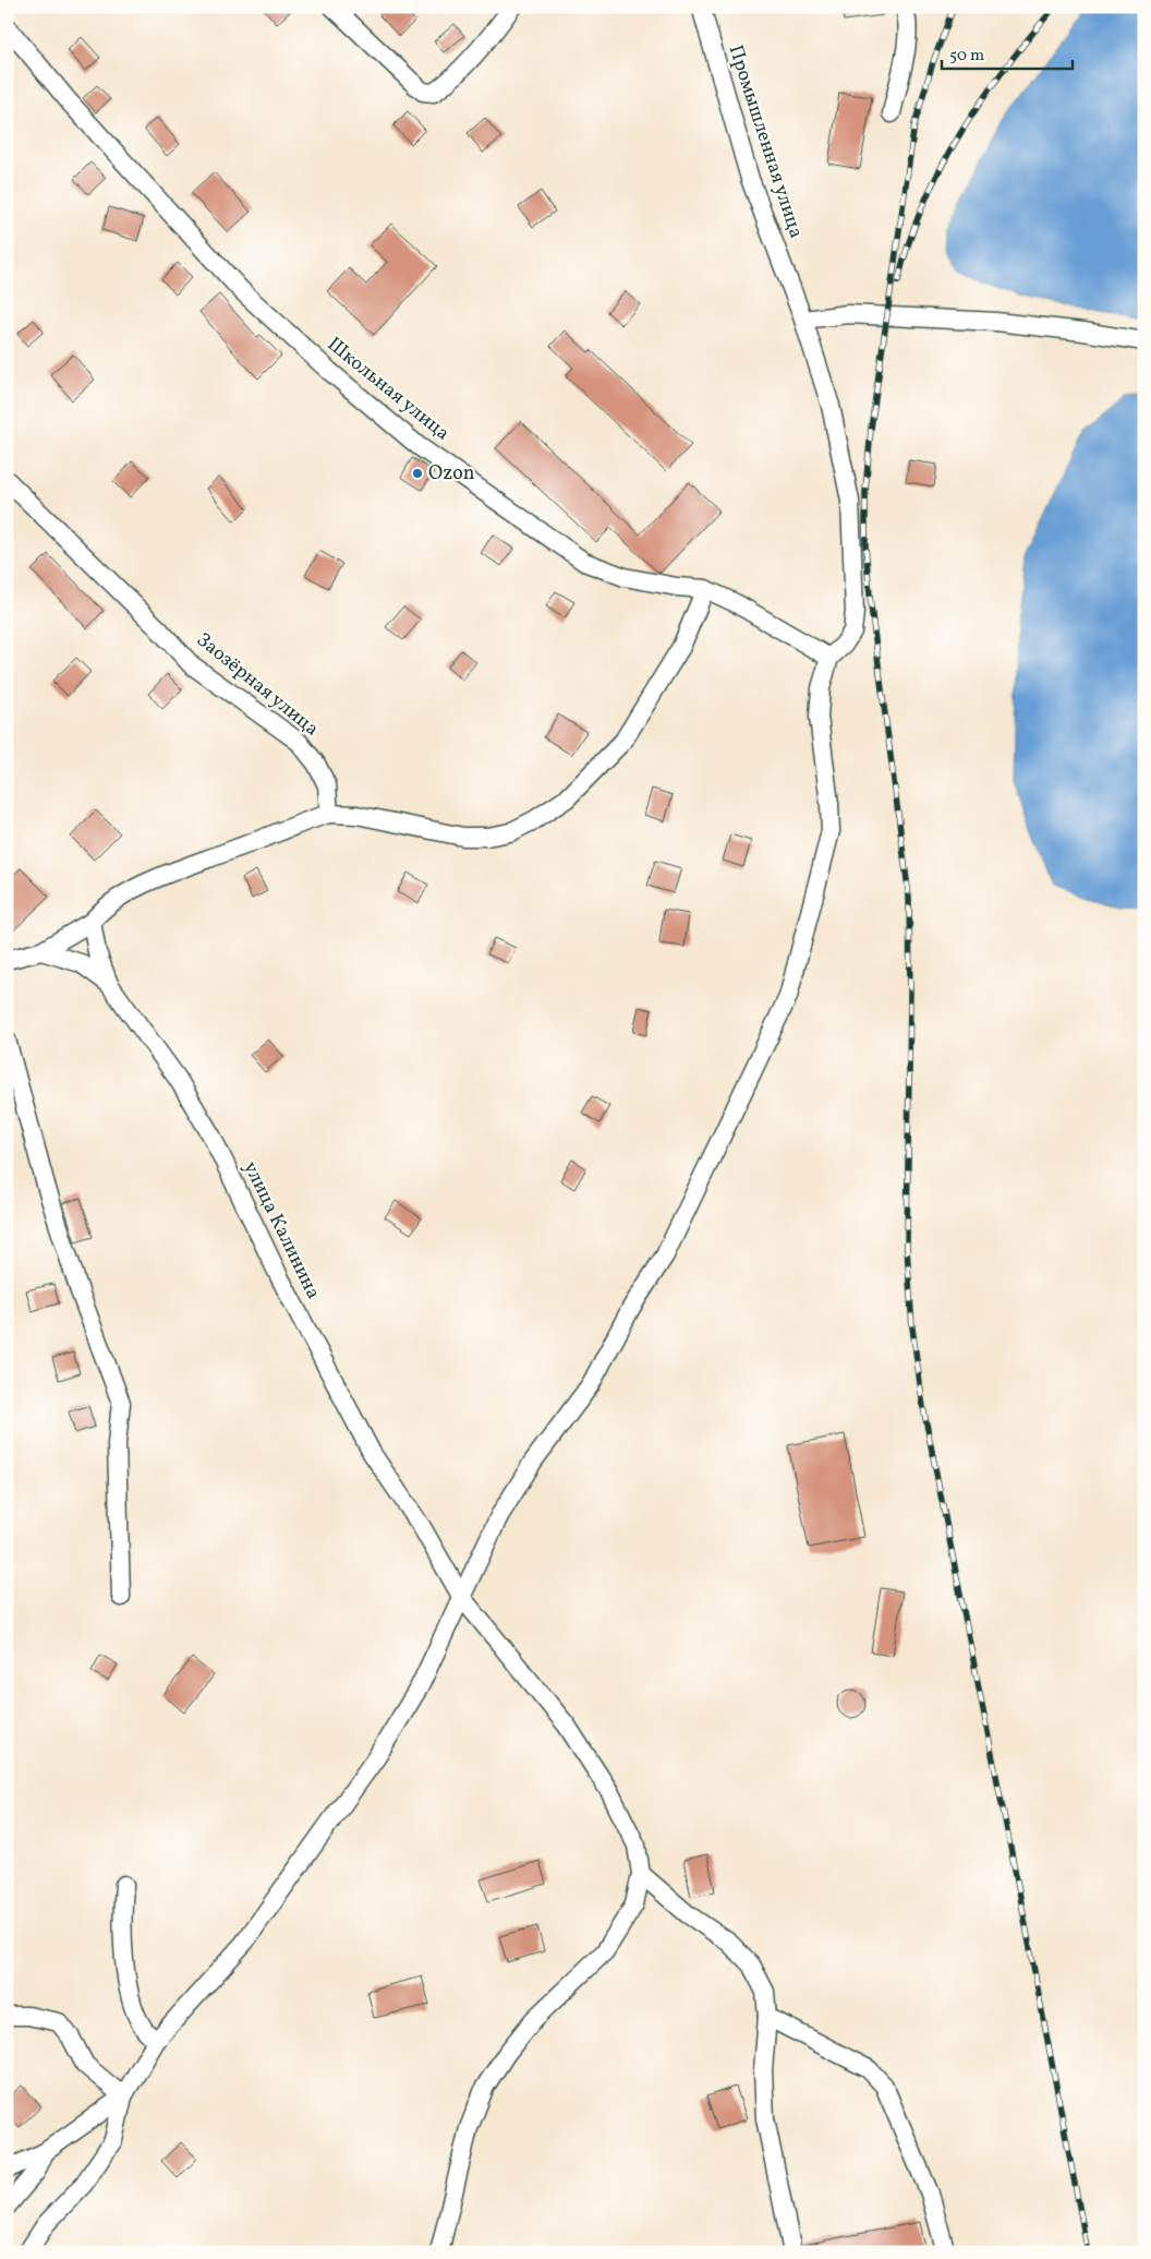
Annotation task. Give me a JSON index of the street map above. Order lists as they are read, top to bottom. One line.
{"streets":{"street":["Промышленная улица","Школьная улица","Заозёрная улица","улица Калинина"]},"crossings":[["Промышленная улица","Школьная улица"]],"places":["Ozon"],"scale_bar":"50 m"}
